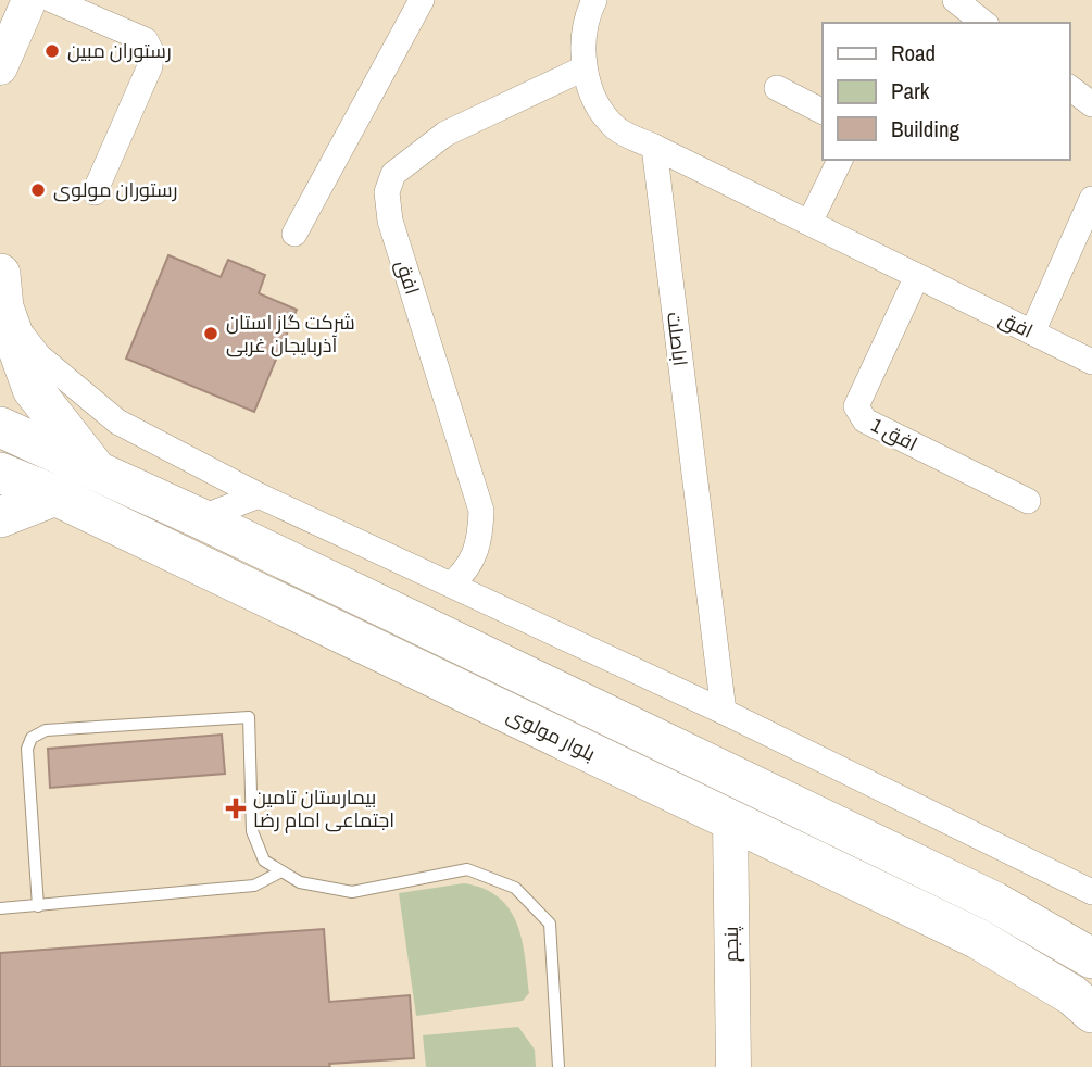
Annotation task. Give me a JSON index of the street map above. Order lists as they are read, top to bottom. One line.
{"streets":{"main road":["بلوار مولوی"],"street":["افق","اباصلت","افق 1","پنجم"]},"crossings":[["افق","اباصلت"],["افق","افق 1"],["بلوار مولوی","پنجم"]],"places":{"other":["رستوران مبین","رستوران مولوی","شرکت گاز استان آذربایجان غربی"],"health":["بیمارستان تامین اجتماعی امام رضا"]},"legend":["Road","Park","Building"]}
